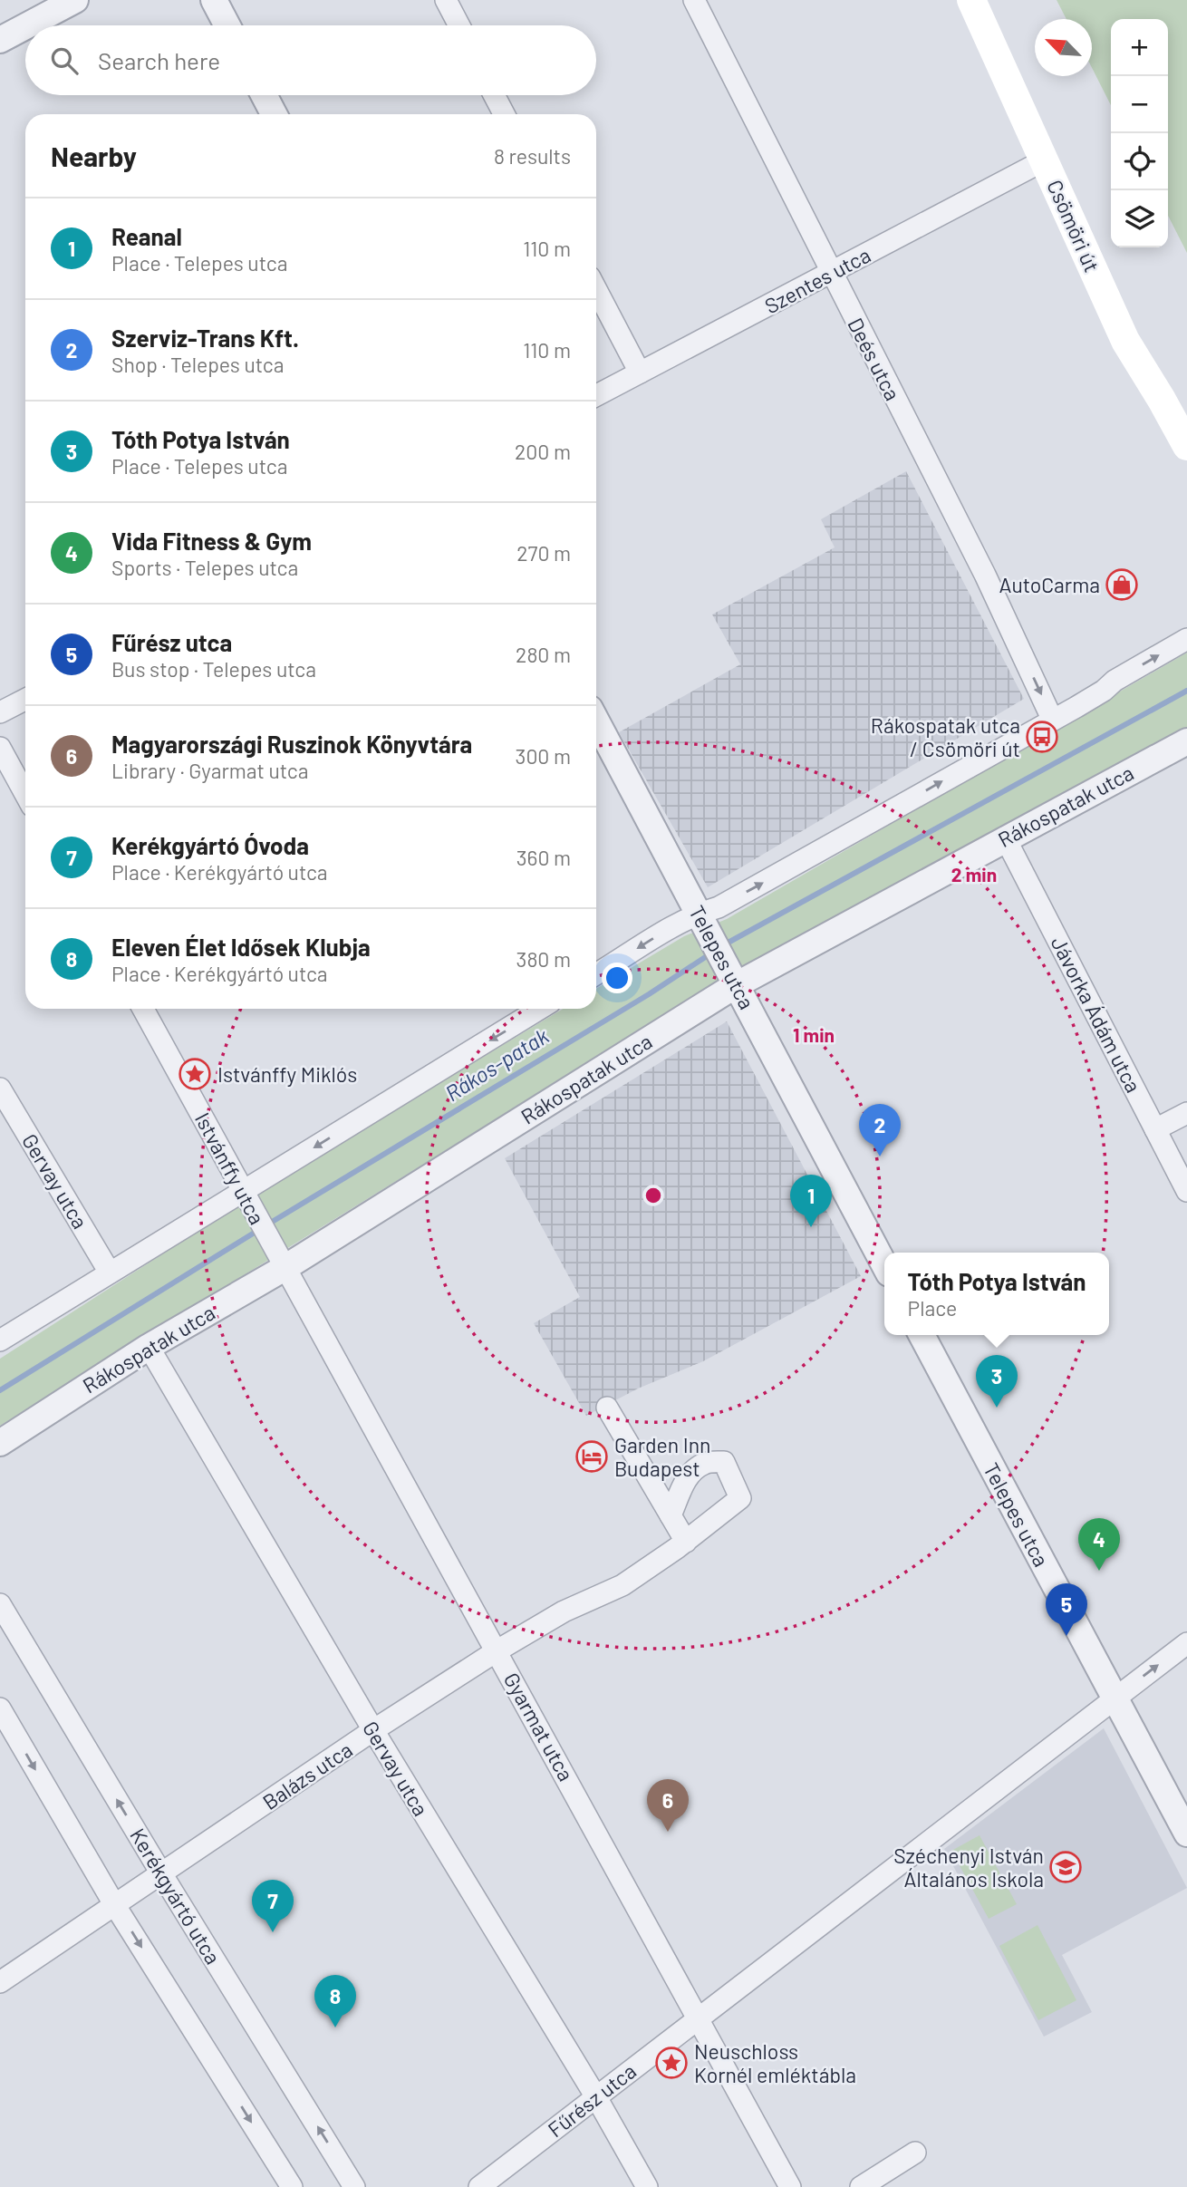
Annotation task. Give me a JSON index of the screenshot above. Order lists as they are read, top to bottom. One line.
{"streets":{"main road":["Csömöri út"],"street":["Szentes utca","Deés utca","Rákospatak utca","Telepes utca","Jávorka Ádám utca","Istvánffy utca","Gervay utca","Gyarmat utca","Balázs utca","Kerékgyártó utca","Fűrész utca"]},"crossings":[["Csömöri út","Szentes utca"],["Szentes utca","Deés utca"],["Rákospatak utca","Telepes utca"],["Rákospatak utca","Jávorka Ádám utca"],["Rákospatak utca","Istvánffy utca"],["Rákospatak utca","Gervay utca"],["Rákospatak utca","Gyarmat utca"],["Telepes utca","Fűrész utca"],["Istvánffy utca","Gyarmat utca"],["Gervay utca","Balázs utca"],["Gervay utca","Fűrész utca"],["Gyarmat utca","Balázs utca"],["Gyarmat utca","Fűrész utca"],["Balázs utca","Kerékgyártó utca"]],"one_way":["Deés utca"],"water":["Rákos-patak"],"places":{"shop":["AutoCarma"],"bus stop":["Rákospatak utca / Csömöri út"],"place":["Istvánffy Miklós","Neuschloss Kornél emléktábla"],"hotel":["Garden Inn Budapest"],"school or university":["Széchenyi István Általános Iskola"]},"north":"top left","page":{"map_buttons":["+","−"],"search":"Search here","heading":["Nearby","8 results"],"list":[{"mark":"1","name":"Reanal","note":"Place · Telepes utca","value":"110 m"},{"mark":"2","name":"Szerviz-Trans Kft.","note":"Shop · Telepes utca","value":"110 m"},{"mark":"3","name":"Tóth Potya István","note":"Place · Telepes utca","value":"200 m"},{"mark":"4","name":"Vida Fitness & Gym","note":"Sports · Telepes utca","value":"270 m"},{"mark":"5","name":"Fűrész utca","note":"Bus stop · Telepes utca","value":"280 m"},{"mark":"6","name":"Magyarországi Ruszinok Könyvtára","note":"Library · Gyarmat utca","value":"300 m"},{"mark":"7","name":"Kerékgyártó Óvoda","note":"Place · Kerékgyártó utca","value":"360 m"},{"mark":"8","name":"Eleven Élet Idősek Klubja","note":"Place · Kerékgyártó utca","value":"380 m"}],"pins":["2","1","3","4","5","6","7","8"],"popup":["Tóth Potya István","Place"]},"rings":["2 min","1 min"]}
